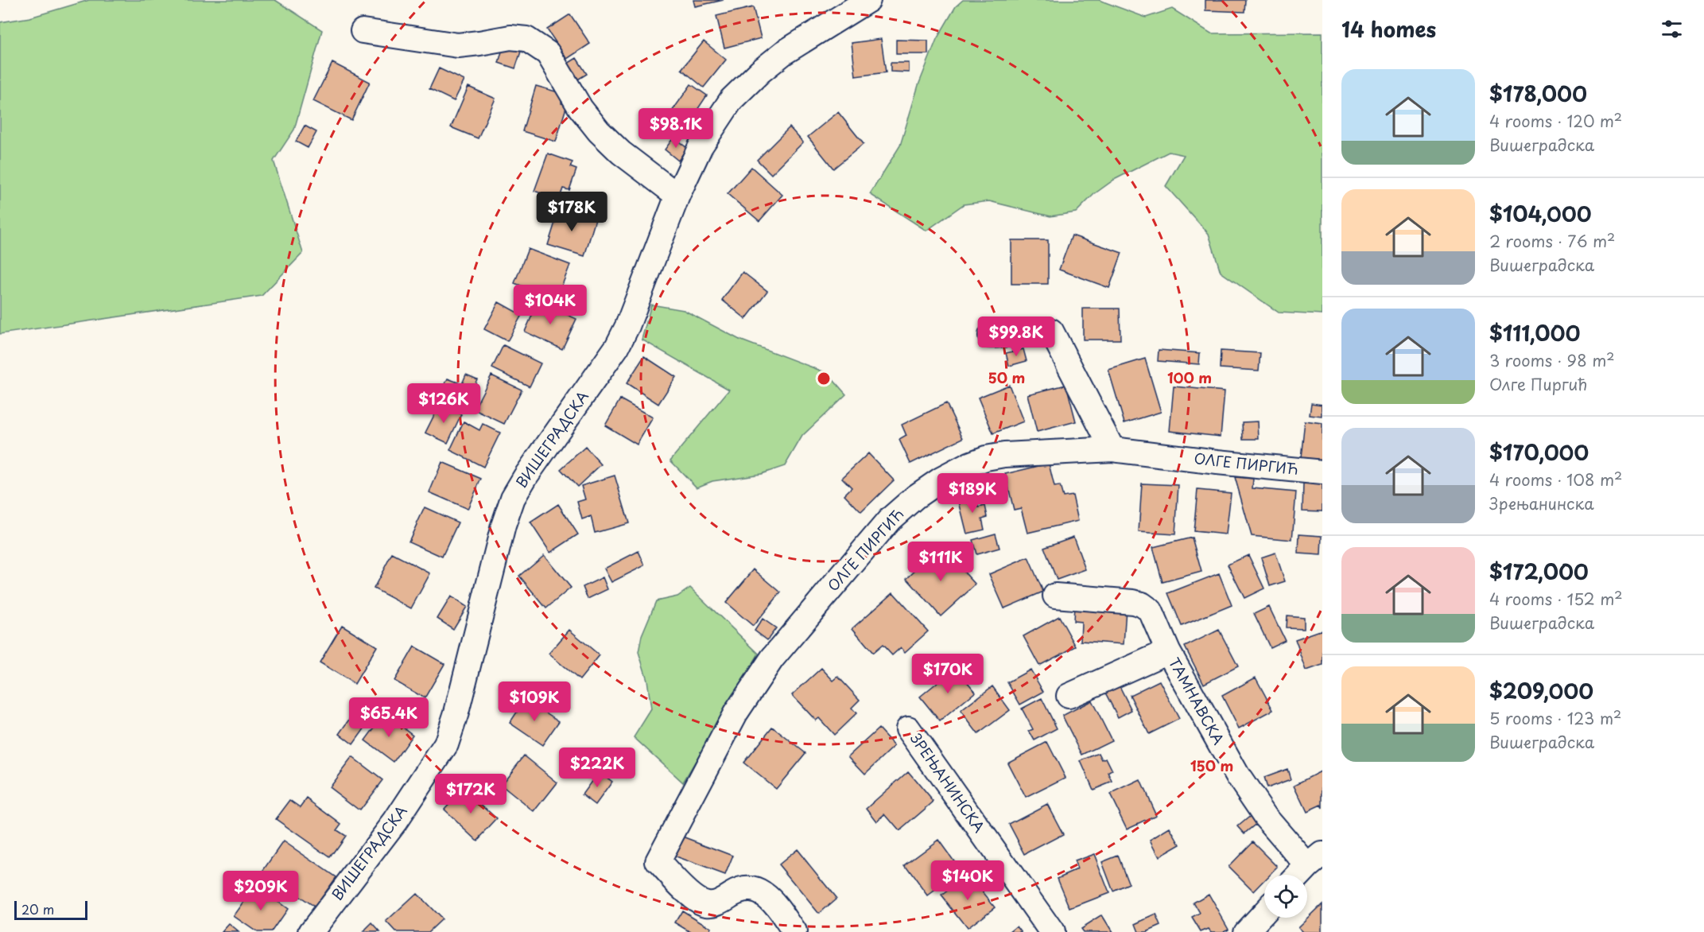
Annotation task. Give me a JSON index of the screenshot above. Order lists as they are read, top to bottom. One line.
{"streets":{"street":["ВИШЕГРАДСКА","ОЛГЕ ПИРГИЋ","ТАМНАВСКА","ЗРЕЊАНИНСКА"]},"scale_bar":"20 m","page":{"heading":"14 homes","list":[{"name":"$178,000","note":"4 rooms · 120 m² · Вишеградска"},{"name":"$104,000","note":"2 rooms · 76 m² · Вишеградска"},{"name":"$111,000","note":"3 rooms · 98 m² · Олге Пиргић"},{"name":"$170,000","note":"4 rooms · 108 m² · Зрењанинска"},{"name":"$172,000","note":"4 rooms · 152 m² · Вишеградска"},{"name":"$209,000","note":"5 rooms · 123 m² · Вишеградска"}],"price":["$98.1K","$178K","$104K","$99.8K","$126K","$189K","$111K","$170K","$109K","$65.4K","$222K","$172K","$140K","$209K"],"scale":"20 m"},"rings":["50 m","100 m","150 m"]}
